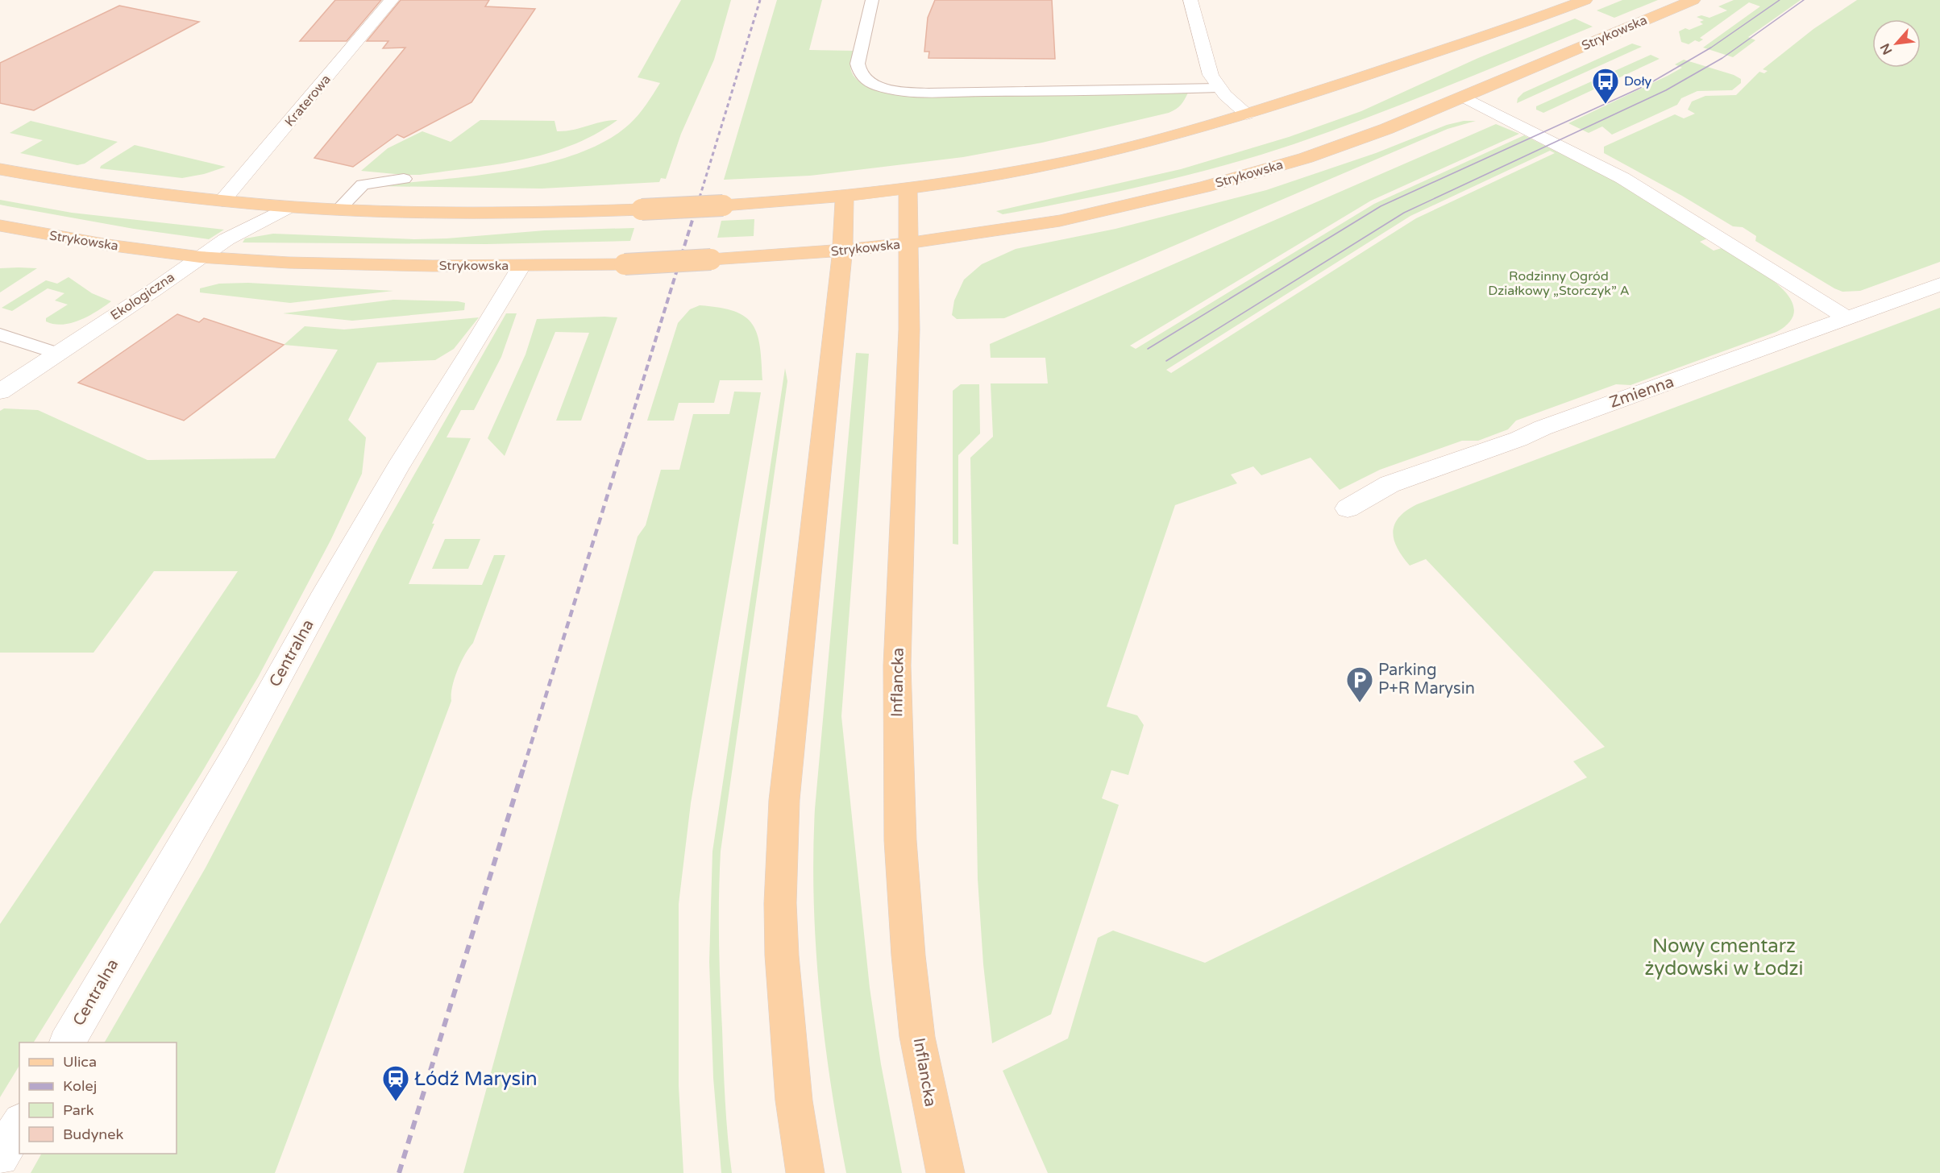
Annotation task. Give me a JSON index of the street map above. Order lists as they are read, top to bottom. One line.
{"streets":{"main road":["Strykowska","Inflancka"],"street":["Kraterowa","Ekologiczna","Zmienna","Centralna"]},"crossings":[["Strykowska","Ekologiczna"],["Strykowska","Centralna"],["Strykowska","Inflancka"]],"parks":["Rodzinny Ogród Działkowy „Storczyk” A","Nowy cmentarz żydowski w Łodzi"],"places":{"bus stop":["Doły"],"parking":["Parking P+R Marysin"],"station":["Łódź Marysin"]},"legend":["Ulica","Kolej","Park","Budynek"],"north":"bottom left"}
